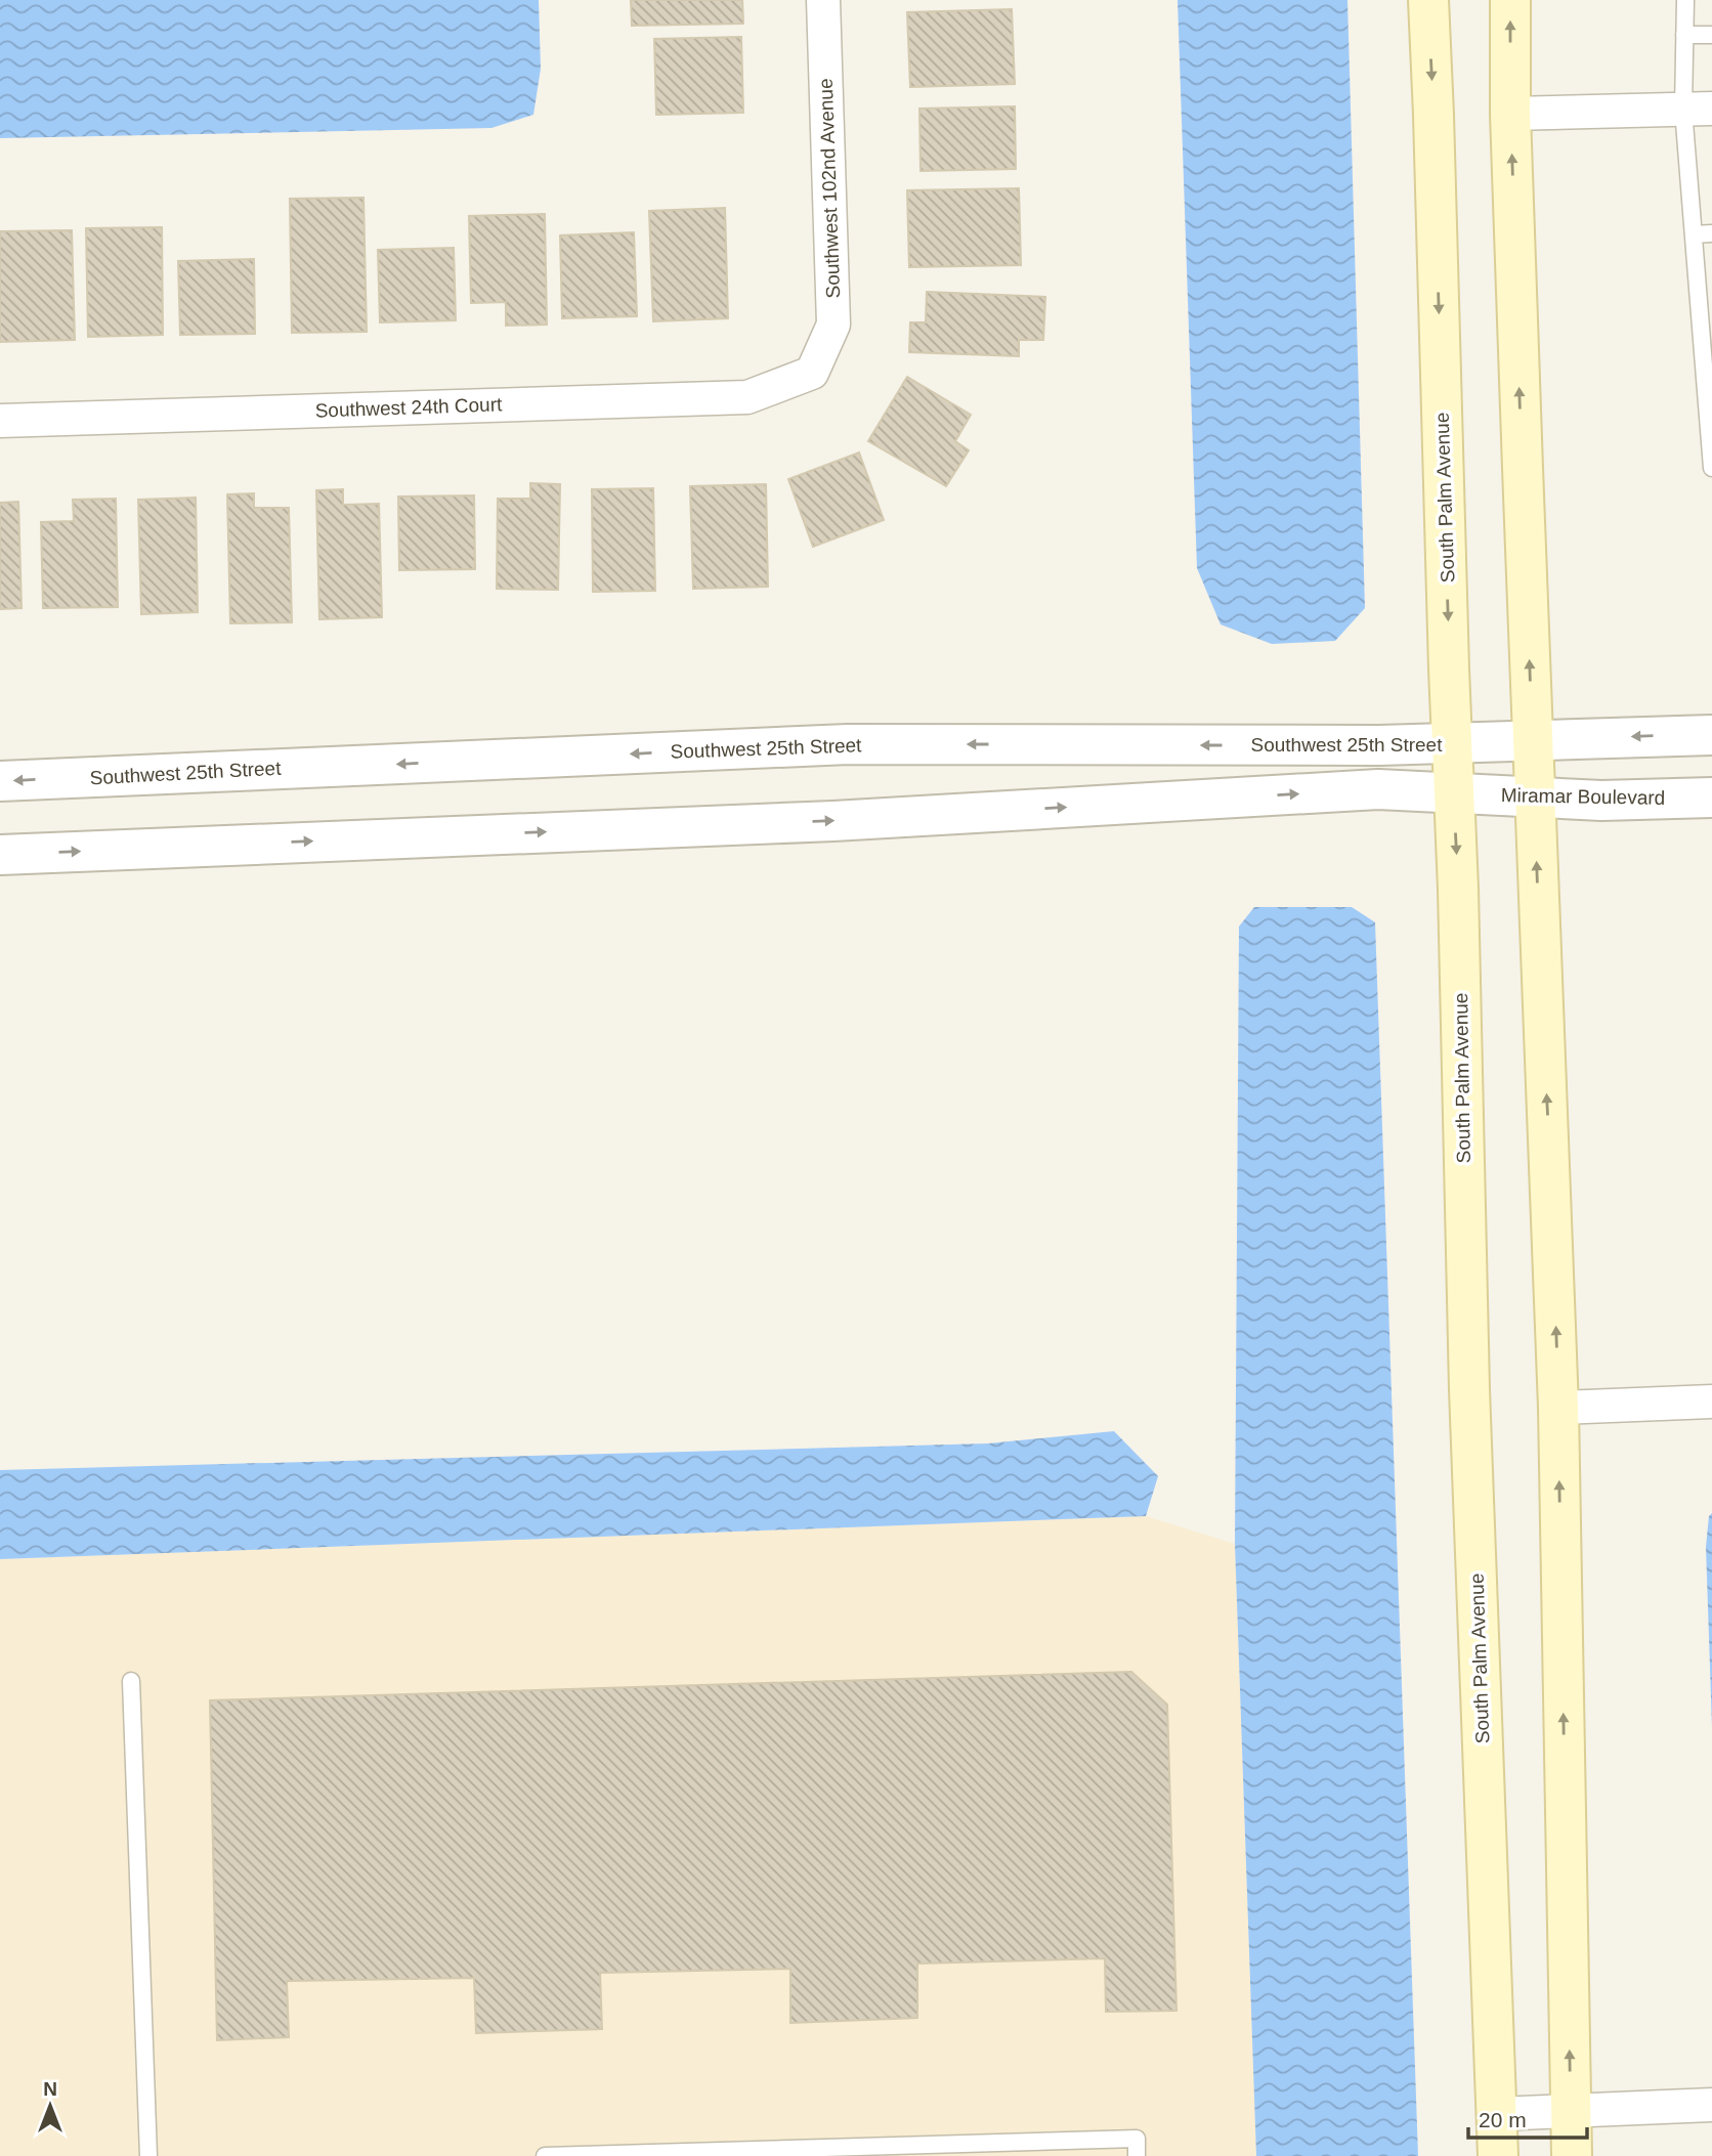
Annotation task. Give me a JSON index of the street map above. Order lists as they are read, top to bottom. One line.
{"streets":{"main road":["South Palm Avenue"],"street":["Southwest 102nd Avenue","Southwest 24th Court","Southwest 25th Street","Miramar Boulevard"]},"crossings":[["Southwest 102nd Avenue","Southwest 24th Court"],["South Palm Avenue","Southwest 25th Street"],["South Palm Avenue","Miramar Boulevard"]],"scale_bar":"20 m","north":"top"}
